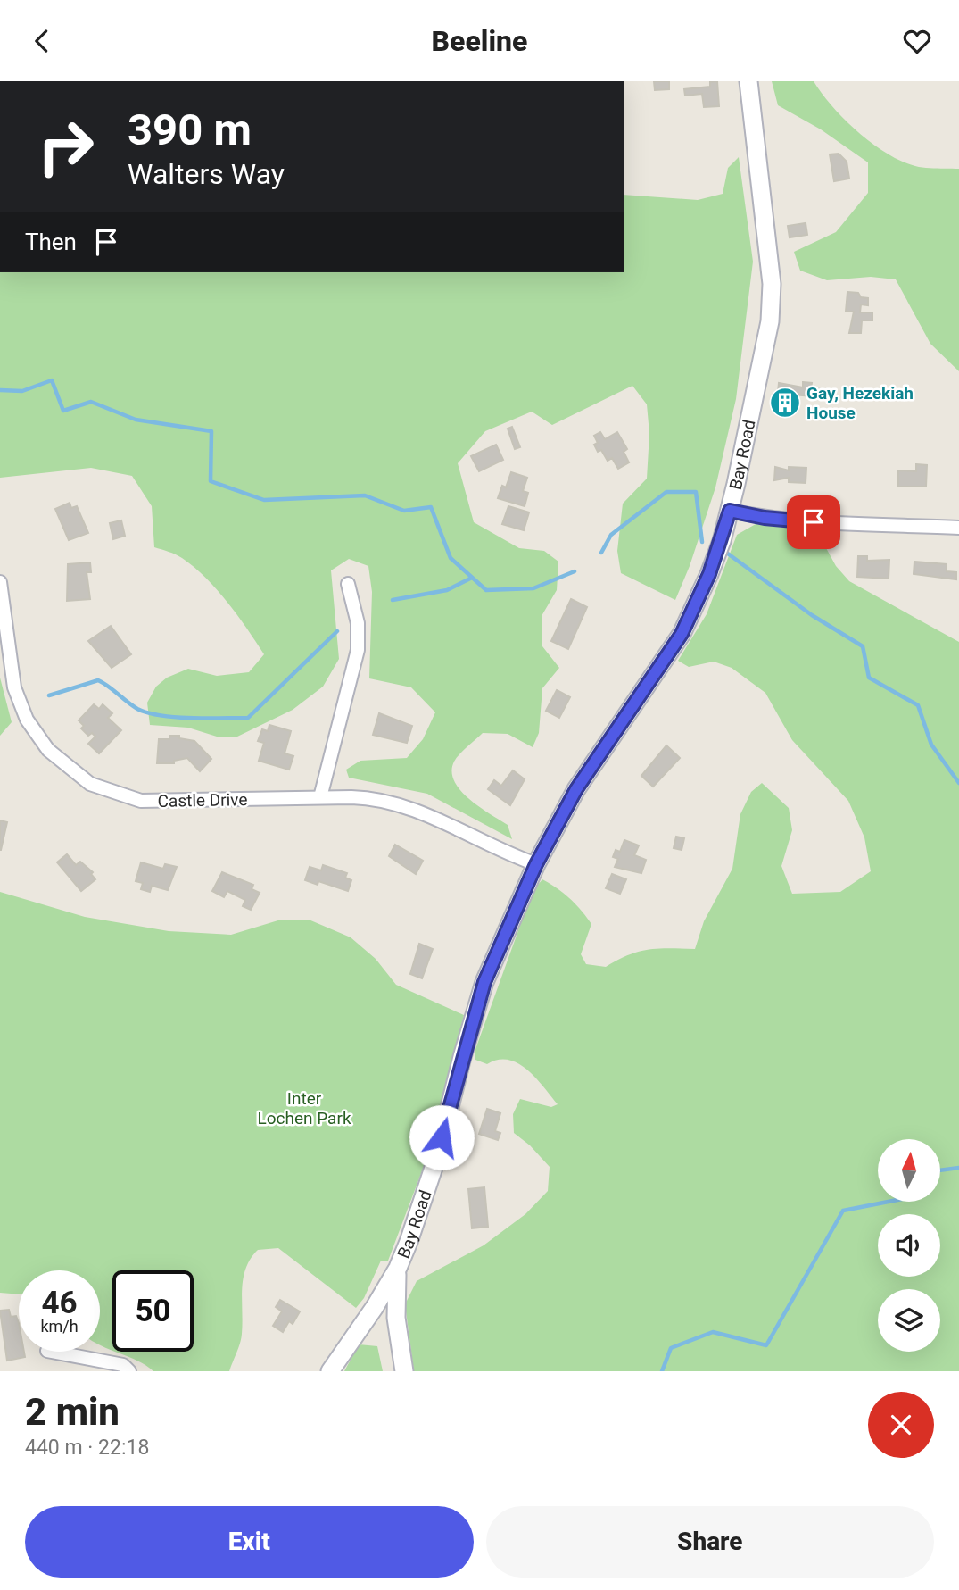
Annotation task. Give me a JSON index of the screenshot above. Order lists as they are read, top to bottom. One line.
{"streets":{"main road":["Bay Road"],"street":["Castle Drive"]},"crossings":[["Bay Road","Castle Drive"]],"parks":["Inter Lochen Park"],"places":{"building":["Gay, Hezekiah House"]},"north":"top","page":{"header":"Beeline","turn":["390 m","Walters Way"],"then":"Then","speed":"46 km/h","limit":"50","heading":["2 min","440 m · 22:18"],"buttons":["Exit","Share"]}}
